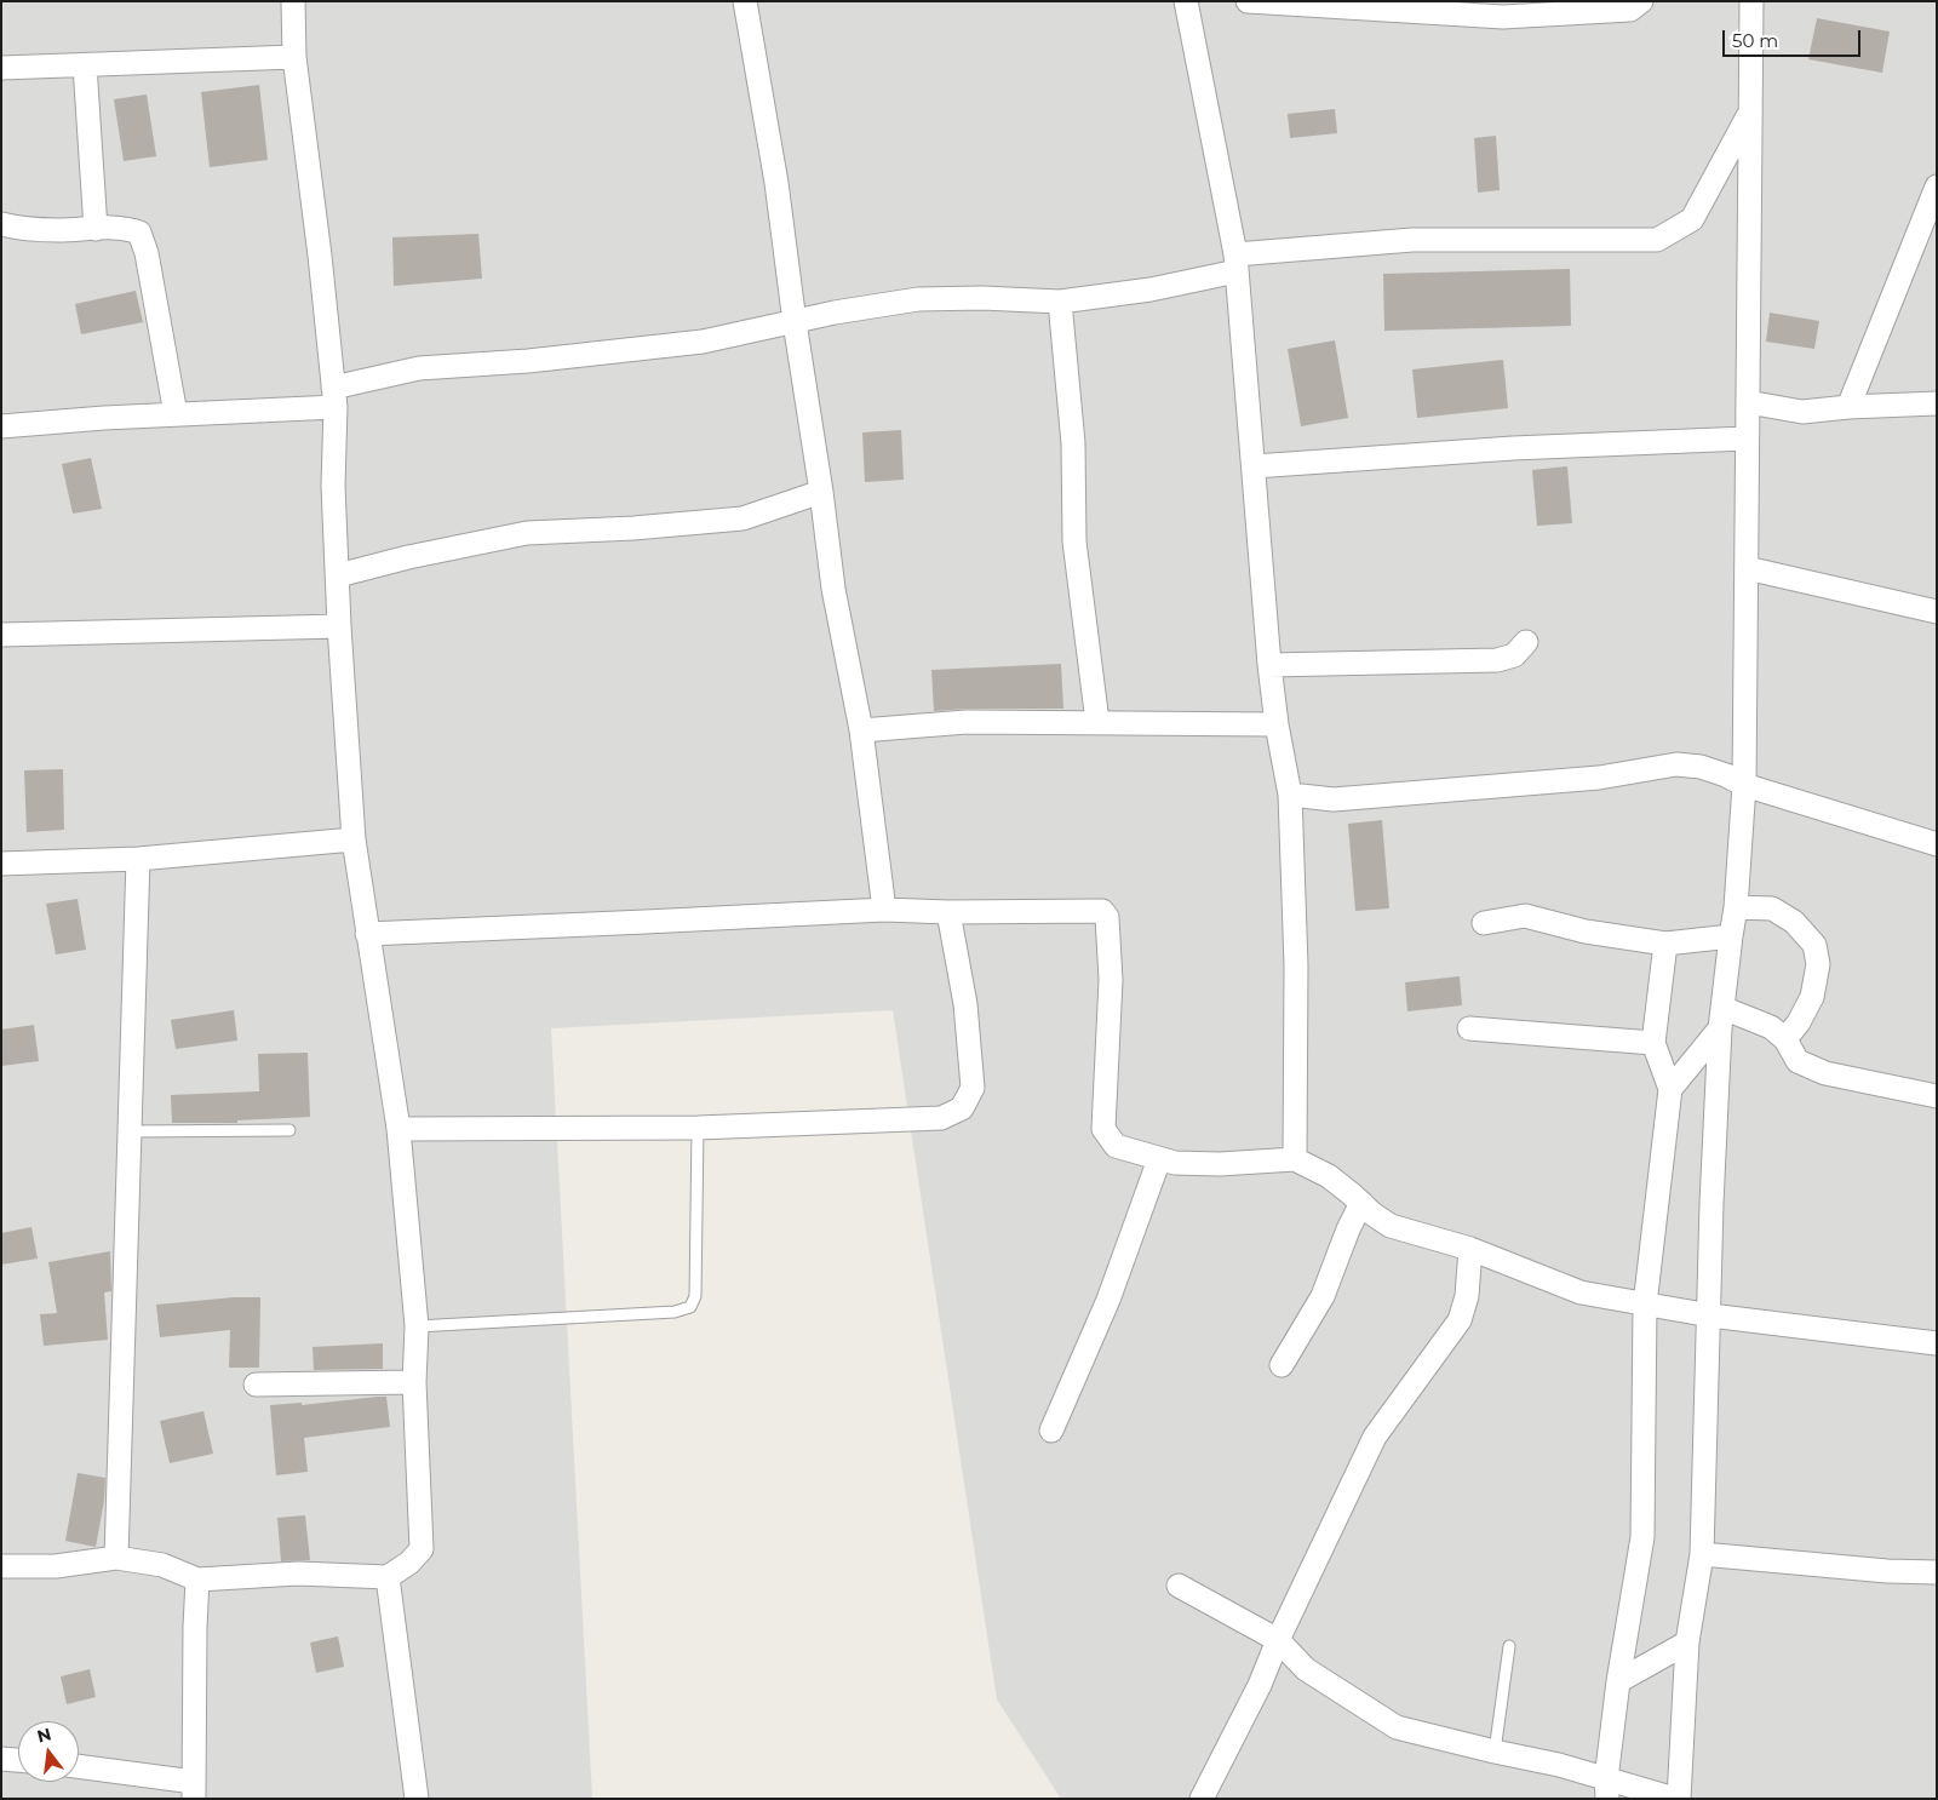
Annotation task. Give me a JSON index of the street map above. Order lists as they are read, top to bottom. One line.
{"scale_bar":"50 m","north":"top"}
